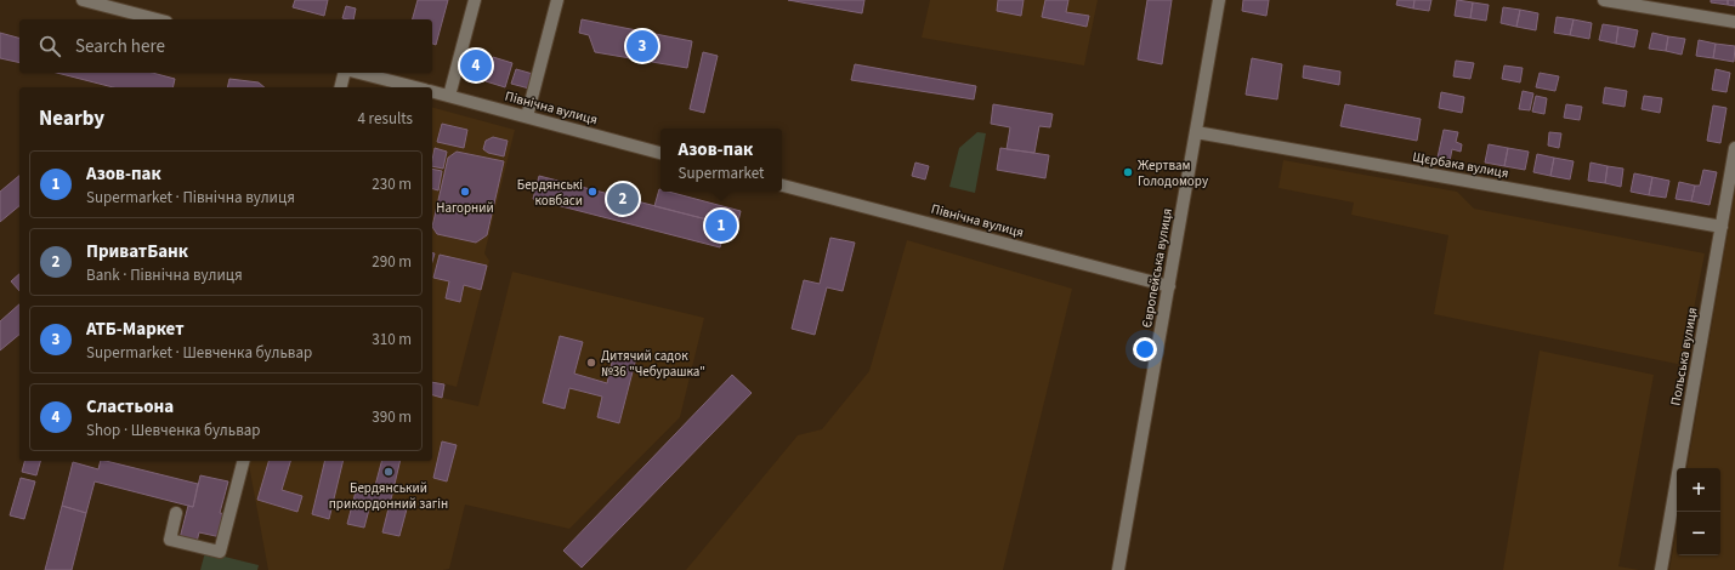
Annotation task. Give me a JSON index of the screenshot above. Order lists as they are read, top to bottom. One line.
{"streets":{"street":["Північна вулиця","Щєрбака вулиця","Європейська вулиця","Польська вулиця"]},"crossings":[["Північна вулиця","Європейська вулиця"],["Щєрбака вулиця","Європейська вулиця"],["Щєрбака вулиця","Польська вулиця"]],"places":["Жертвам Голодомору","Нагорний","Бердянські ковбаси","Дитячий садок №36 \"Чебурашка\"","Бердянський прикордонний загін"],"page":{"search":"Search here","pins":["3","4","2","1"],"heading":["Nearby","4 results"],"popup":["Азов-пак","Supermarket"],"list":[{"mark":"1","name":"Азов-пак","note":"Supermarket · Північна вулиця","value":"230 m"},{"mark":"2","name":"ПриватБанк","note":"Bank · Північна вулиця","value":"290 m"},{"mark":"3","name":"АТБ-Маркет","note":"Supermarket · Шевченка бульвар","value":"310 m"},{"mark":"4","name":"Сластьона","note":"Shop · Шевченка бульвар","value":"390 m"}],"map_buttons":["+","−"]}}
